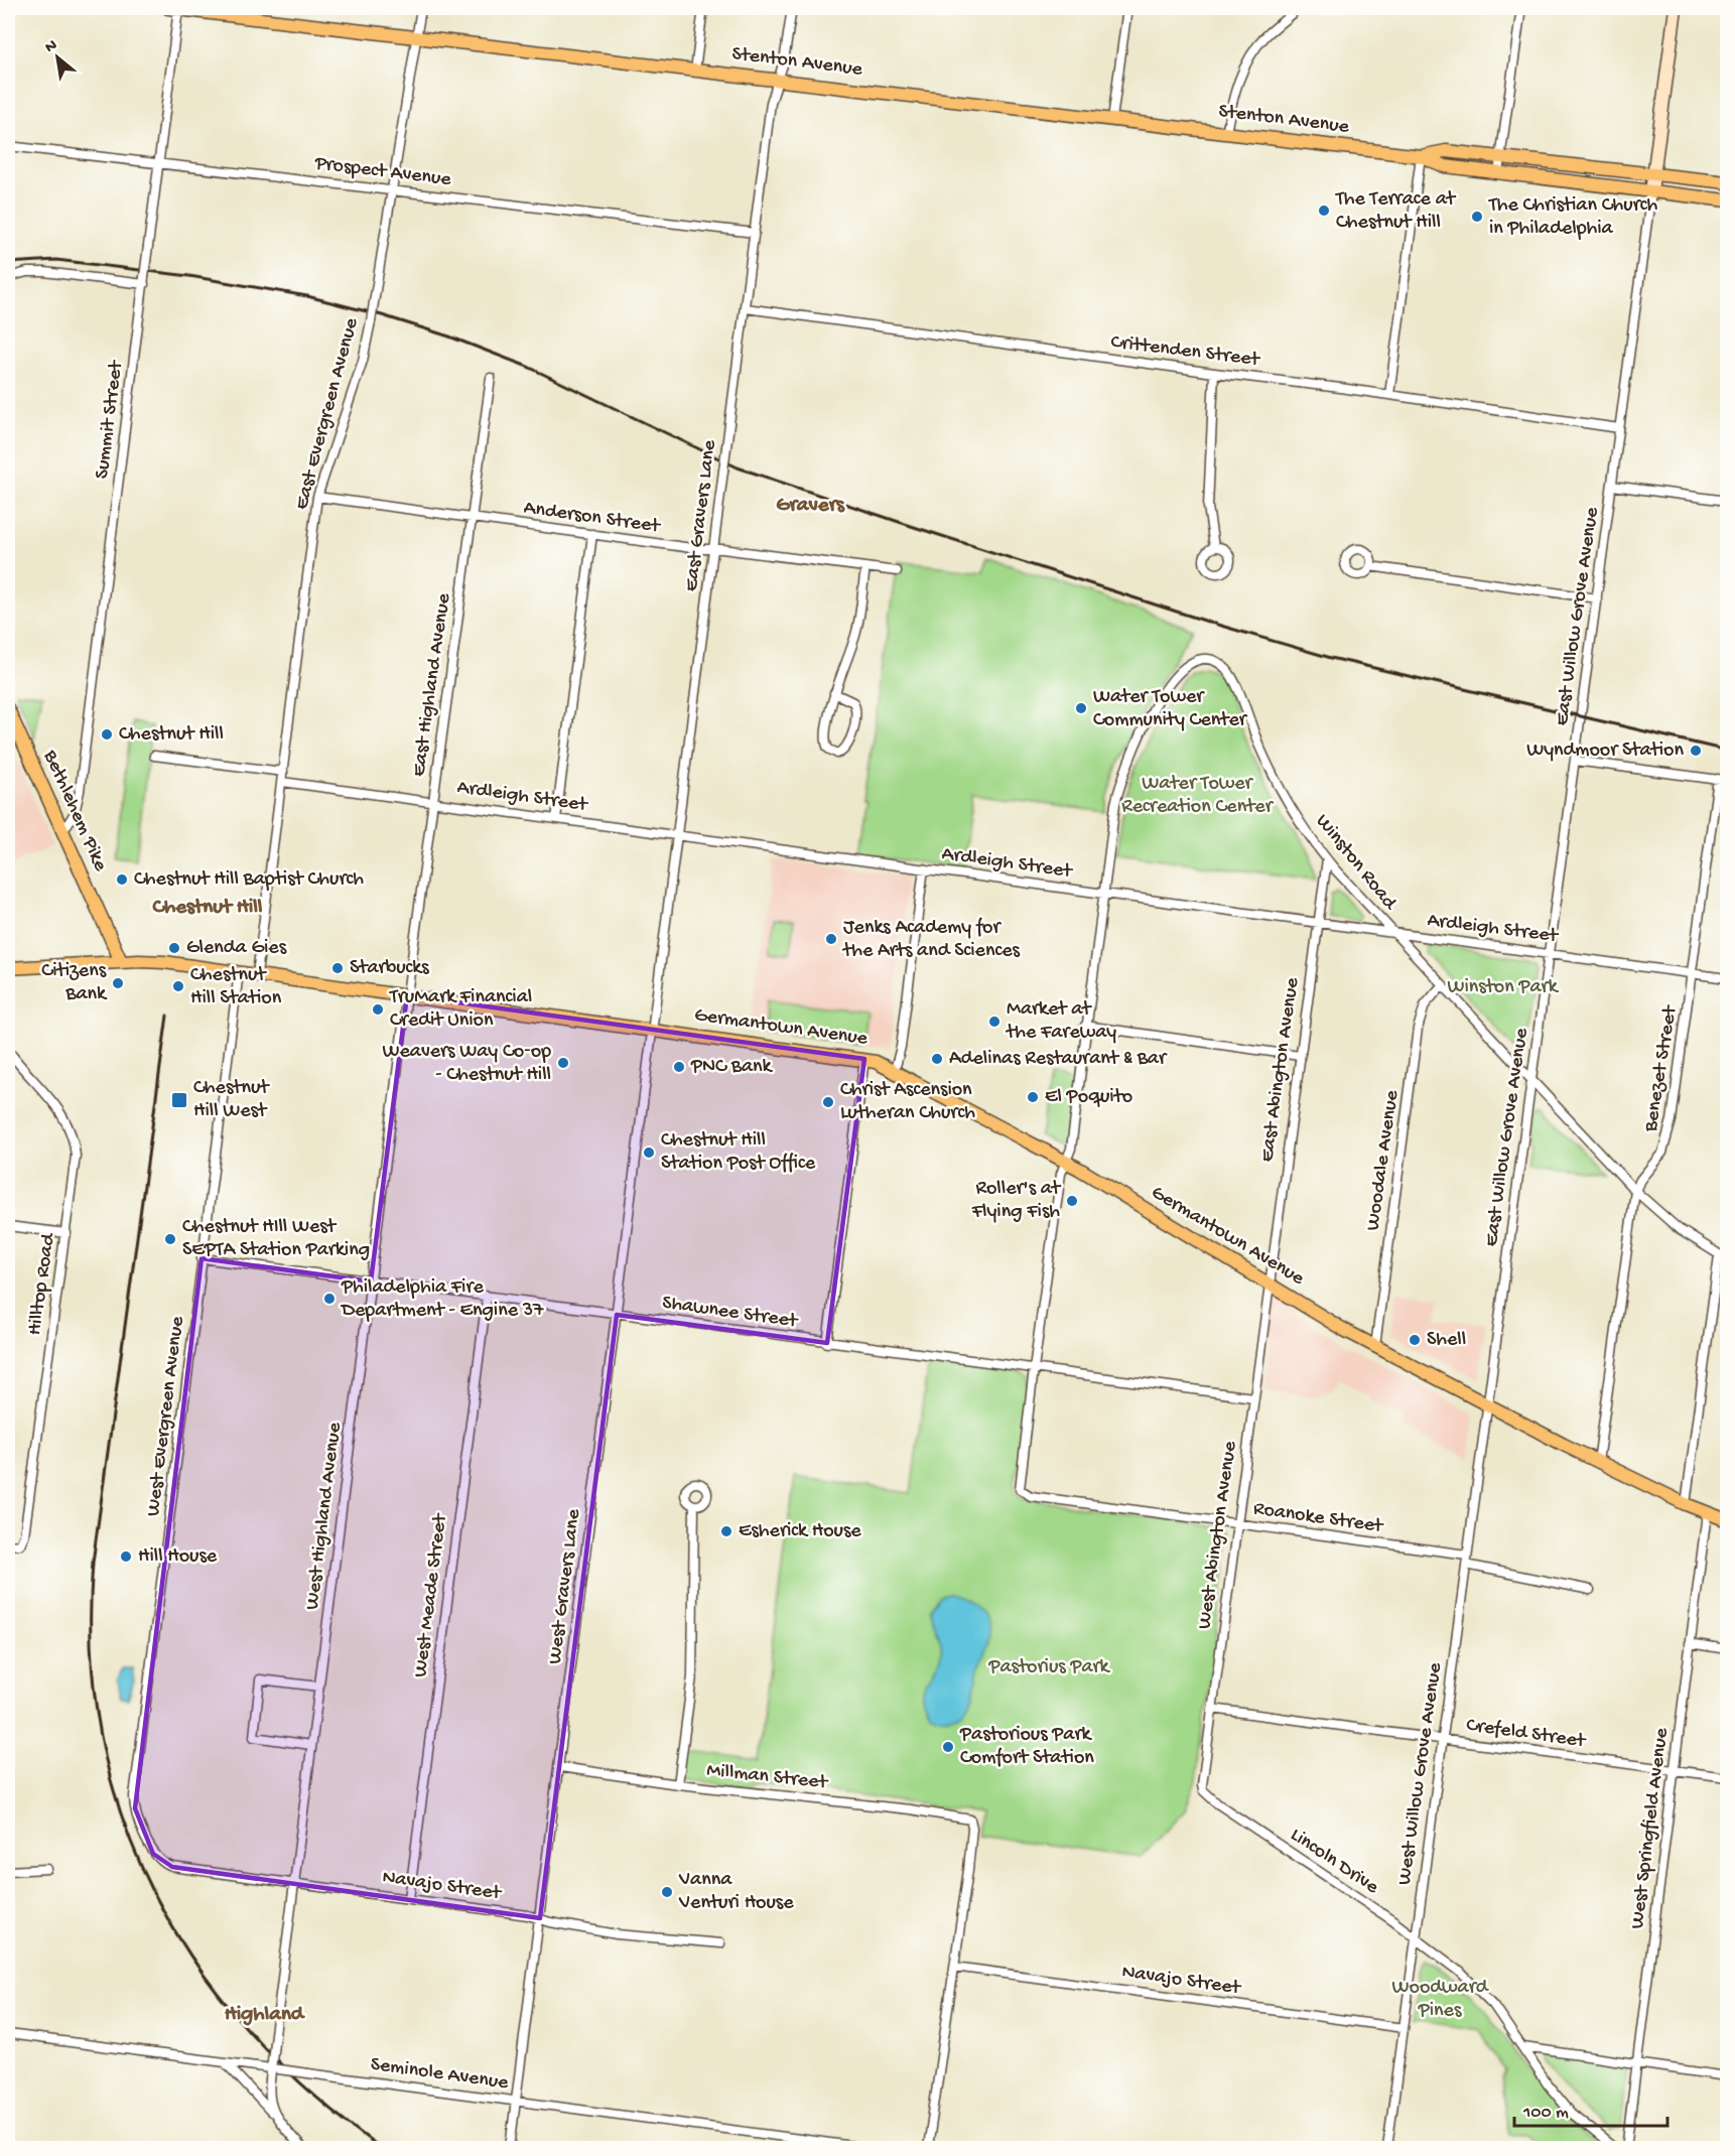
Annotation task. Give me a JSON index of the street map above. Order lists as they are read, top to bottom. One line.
{"streets":{"main road":["Stenton Avenue","Bethlehem Pike","Germantown Avenue"],"street":["Prospect Avenue","Crittenden Street","East Evergreen Avenue","Summit Street","East Gravers Lane","Anderson Street","East Willow Grove Avenue","East Highland Avenue","Ardleigh Street","Winston Road","Benezet Street","East Abington Avenue","Woodale Avenue","Hilltop Road","Shawnee Street","West Evergreen Avenue","West Highland Avenue","Roanoke Street","West Abington Avenue","West Gravers Lane","West Meade Street","Crefeld Street","West Willow Grove Avenue","Millman Street","West Springfield Avenue","Lincoln Drive","Navajo Street","Seminole Avenue"]},"crossings":[["Stenton Avenue","East Evergreen Avenue"],["Stenton Avenue","Summit Street"],["Stenton Avenue","East Gravers Lane"],["Stenton Avenue","East Willow Grove Avenue"],["Prospect Avenue","East Evergreen Avenue"],["Prospect Avenue","Summit Street"],["Prospect Avenue","East Gravers Lane"],["Crittenden Street","East Gravers Lane"],["Crittenden Street","East Willow Grove Avenue"],["East Evergreen Avenue","Anderson Street"],["East Evergreen Avenue","Ardleigh Street"],["East Evergreen Avenue","Germantown Avenue"],["Summit Street","Bethlehem Pike"],["East Gravers Lane","Anderson Street"],["East Gravers Lane","Ardleigh Street"],["East Gravers Lane","Germantown Avenue"],["East Gravers Lane","West Gravers Lane"],["Anderson Street","East Highland Avenue"],["East Willow Grove Avenue","Ardleigh Street"],["East Willow Grove Avenue","Winston Road"],["East Willow Grove Avenue","Germantown Avenue"],["East Willow Grove Avenue","West Willow Grove Avenue"],["East Highland Avenue","Ardleigh Street"],["East Highland Avenue","Germantown Avenue"],["East Highland Avenue","West Highland Avenue"],["Ardleigh Street","Winston Road"],["Ardleigh Street","Benezet Street"],["Ardleigh Street","East Abington Avenue"],["Bethlehem Pike","Germantown Avenue"],["Winston Road","Benezet Street"],["Winston Road","East Abington Avenue"],["Winston Road","Woodale Avenue"],["Germantown Avenue","Benezet Street"],["Germantown Avenue","East Abington Avenue"],["Germantown Avenue","Woodale Avenue"],["Germantown Avenue","West Evergreen Avenue"],["Germantown Avenue","West Highland Avenue"],["Germantown Avenue","West Abington Avenue"],["Germantown Avenue","West Gravers Lane"],["Germantown Avenue","West Willow Grove Avenue"],["Germantown Avenue","West Springfield Avenue"],["East Abington Avenue","West Abington Avenue"],["Shawnee Street","West Evergreen Avenue"],["Shawnee Street","West Highland Avenue"],["Shawnee Street","Roanoke Street"],["Shawnee Street","West Abington Avenue"],["Shawnee Street","West Gravers Lane"],["Shawnee Street","West Meade Street"],["West Evergreen Avenue","Navajo Street"],["West Highland Avenue","Navajo Street"],["West Highland Avenue","Seminole Avenue"],["Roanoke Street","West Abington Avenue"],["Roanoke Street","West Willow Grove Avenue"],["West Abington Avenue","Crefeld Street"],["West Abington Avenue","Lincoln Drive"],["West Gravers Lane","Millman Street"],["West Gravers Lane","Navajo Street"],["West Gravers Lane","Seminole Avenue"],["West Meade Street","Navajo Street"],["Crefeld Street","West Willow Grove Avenue"],["Crefeld Street","West Springfield Avenue"],["West Willow Grove Avenue","Lincoln Drive"],["West Willow Grove Avenue","Navajo Street"],["Millman Street","Navajo Street"]],"districts":["Gravers","Chestnut Hill","Highland"],"parks":["Water Tower Recreation Center","Winston Park","Pastorius Park","Woodward Pines"],"places":{"other":["The Terrace at Chestnut Hill","The Christian Church in Philadelphia","Water Tower Community Center","Chestnut Hill","Wyndmoor Station","Chestnut Hill Baptist Church","Jenks Academy for the Arts and Sciences","Glenda Gies","Starbucks","Citizens Bank","Chestnut Hill Station","TruMark Financial Credit Union","Market at the Fareway","Adelinas Restaurant & Bar","Weavers Way Co‑op - Chestnut Hill","PNC Bank","El Poquito","Christ Ascension Lutheran Church","Chestnut Hill Station Post Office","Roller's at Flying Fish","Chestnut HIll West SEPTA Station Parking","Philadelphia Fire Department - Engine 37","Shell","Esherick House","Hill House","Pastorious Park Comfort Station","Vanna Venturi House"],"transit":["Chestnut Hill West"]},"scale_bar":"100 m","north":"top left"}
